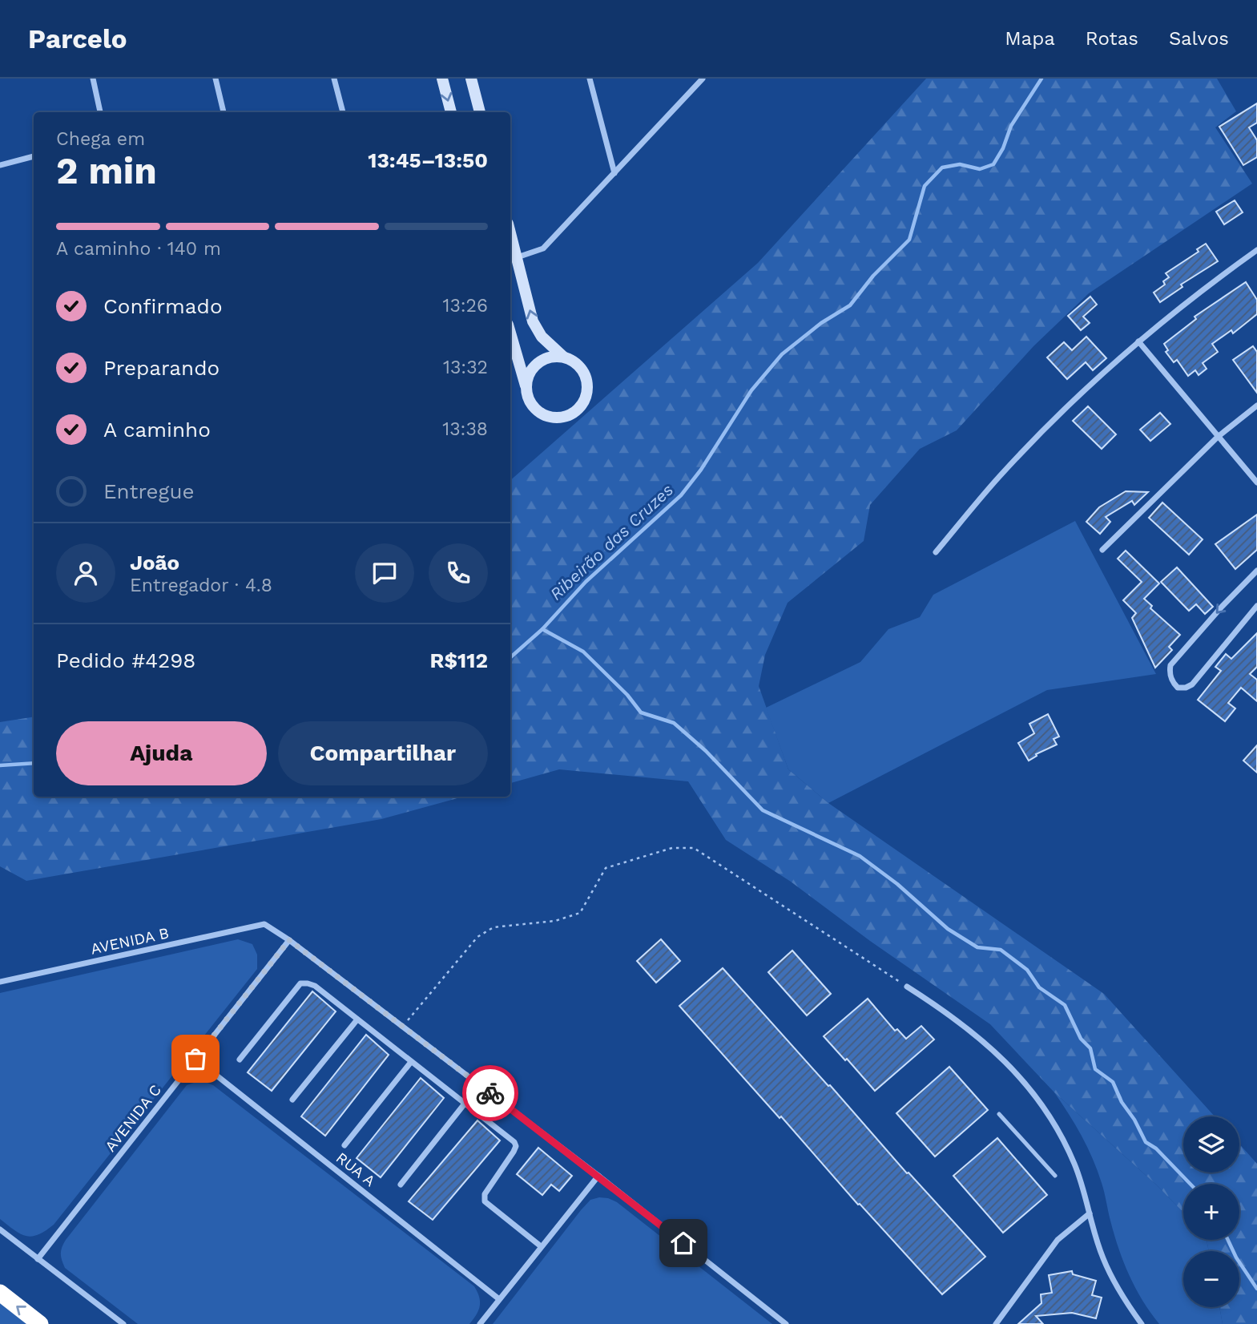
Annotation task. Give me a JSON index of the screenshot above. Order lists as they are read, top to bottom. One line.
{"streets":{"street":["AVENIDA B","AVENIDA C","RUA A"]},"crossings":[["AVENIDA B","AVENIDA C"],["AVENIDA C","RUA A"]],"water":["Ribeirão das Cruzes"],"page":{"header":"Parcelo","nav":["Mapa","Rotas","Salvos"],"heading":["2 min","Chega em","13:45–13:50"],"panel":["João","Entregador · 4.8","Pedido #4298","R$112"],"bar":"A caminho · 140 m","list":[["Confirmado","13:26"],["Preparando","13:32"],["A caminho","13:38"],"Entregue"],"buttons":["Ajuda","Compartilhar"],"map_buttons":["+","−"]}}
